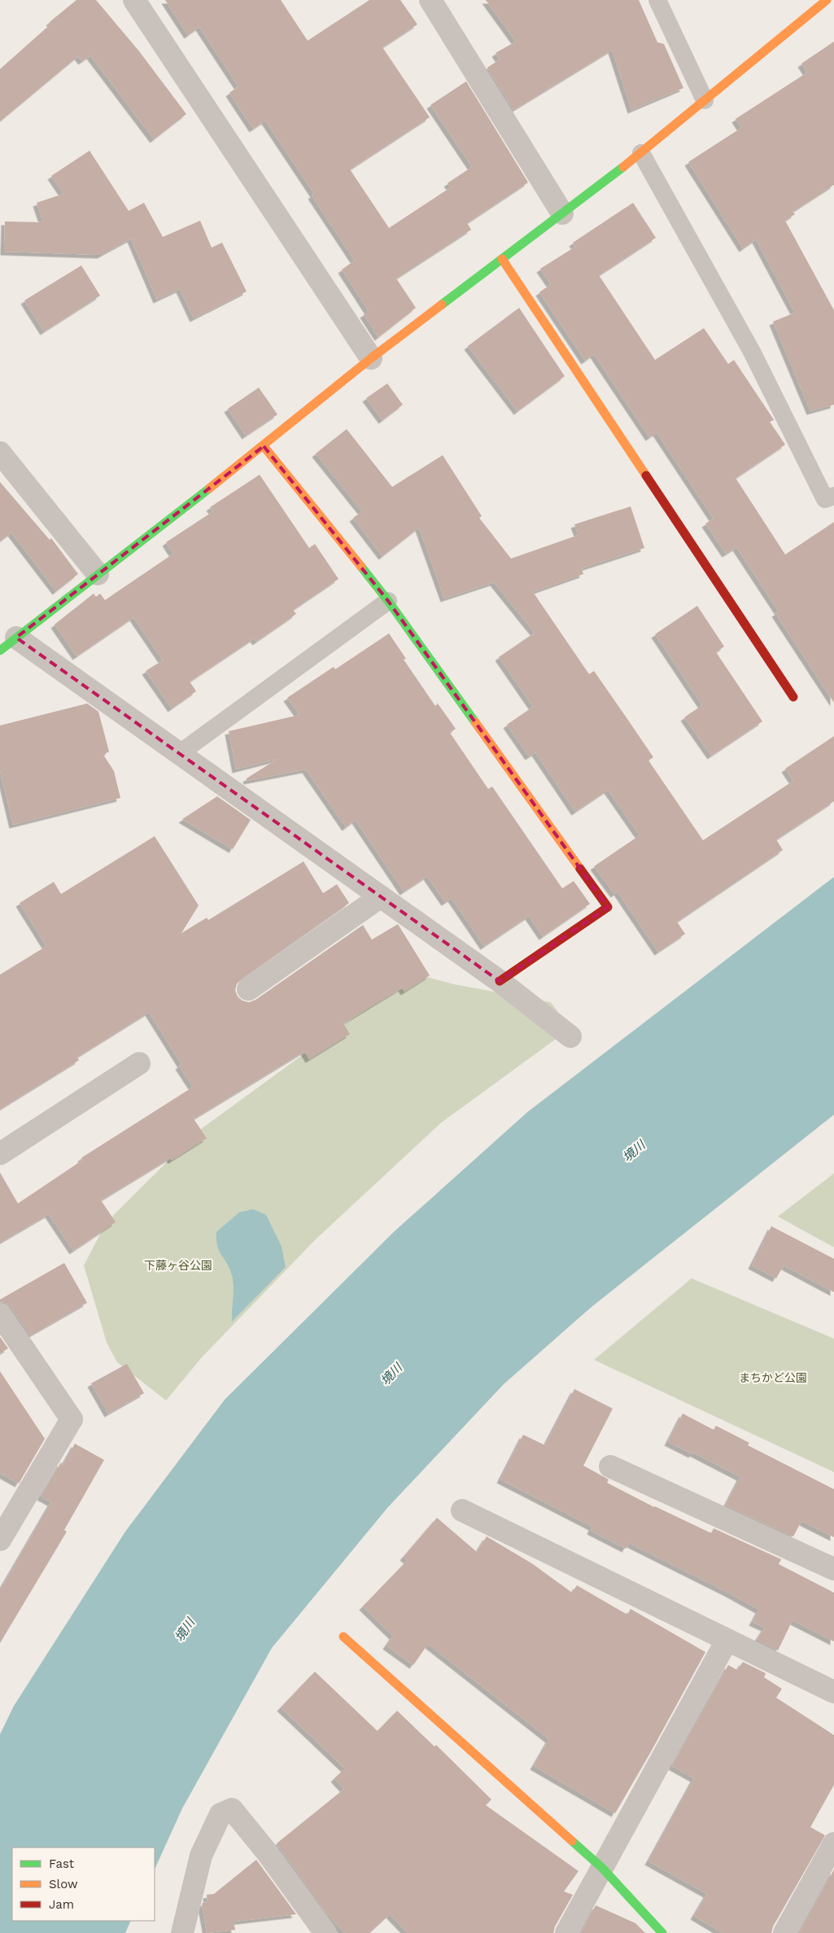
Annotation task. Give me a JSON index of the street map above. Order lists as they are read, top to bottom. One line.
{"water":["境川"],"parks":["下藤ヶ谷公園","まちかど公園"],"legend":["Fast","Slow","Jam"]}
